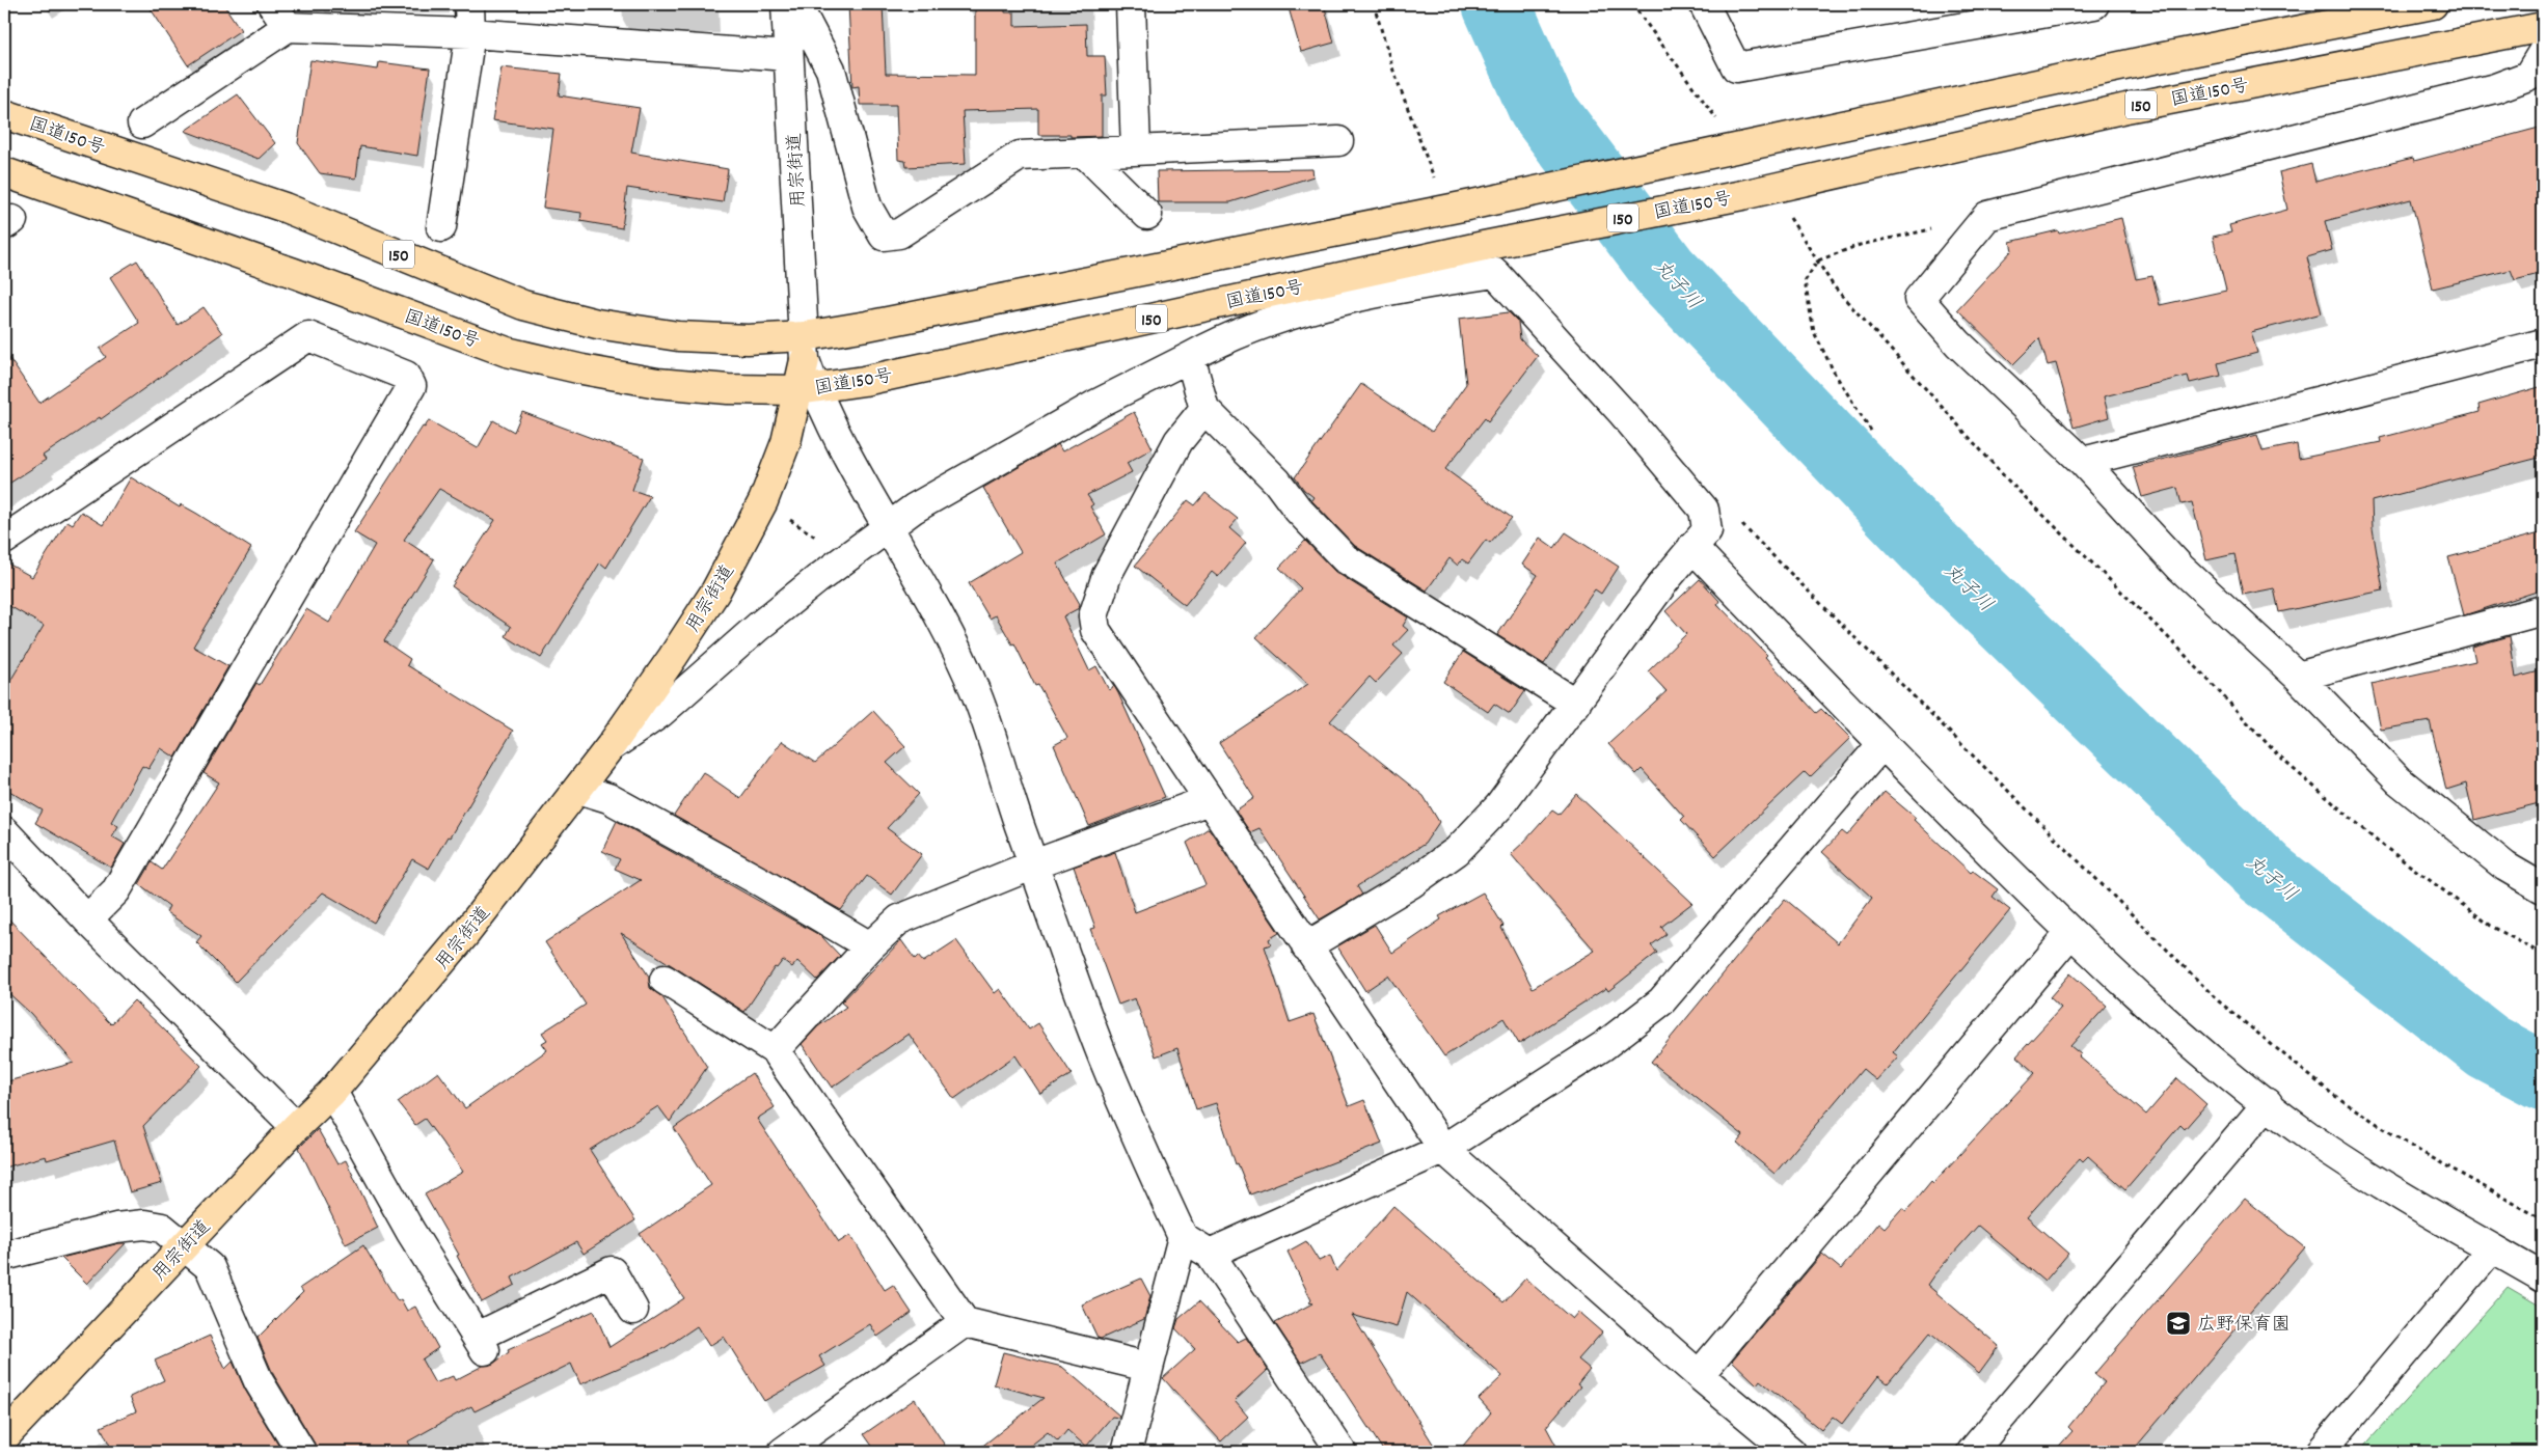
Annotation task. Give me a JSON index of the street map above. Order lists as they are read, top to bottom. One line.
{"streets":{"main road":["国道150号","150","用宗街道"]},"crossings":[["国道150号","用宗街道"]],"water":["丸子川"],"places":{"school or university":["広野保育園"]}}
